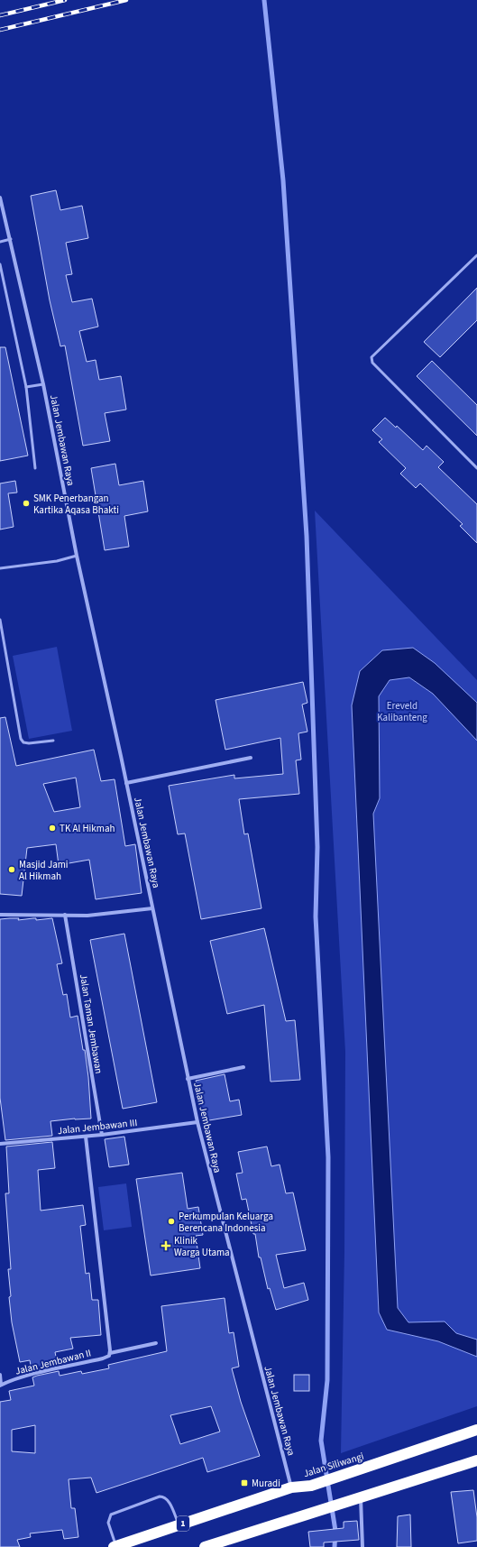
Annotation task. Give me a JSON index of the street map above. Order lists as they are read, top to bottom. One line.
{"streets":{"highway":["Jalan Siliwangi","1"],"street":["Jalan Jembawan Raya","Jalan Taman Jembawan","Jalan Jembawan III","Jalan Jembawan II"]},"crossings":[["Jalan Jembawan Raya","Jalan Jembawan III"],["Jalan Jembawan Raya","Jalan Siliwangi"],["Jalan Taman Jembawan","Jalan Jembawan III"]],"parks":["Ereveld Kalibanteng"],"places":{"other":["SMK Penerbangan Kartika Aqasa Bhakti","TK Al Hikmah","Masjid Jami Al Hikmah","Perkumpulan Keluarga Berencana Indonesia"],"health":["Klinik Warga Utama"],"transit":["Muradi"]}}
